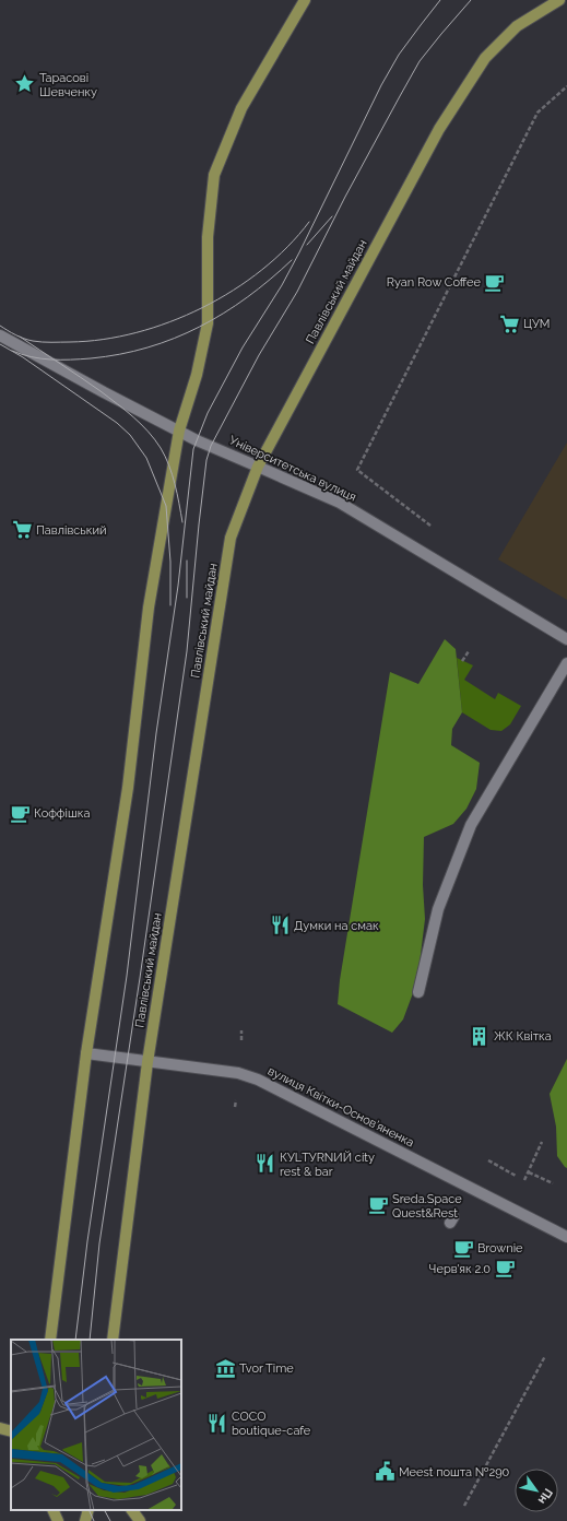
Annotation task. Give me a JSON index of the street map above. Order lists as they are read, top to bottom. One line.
{"streets":{"main road":["Павлівський майдан"],"street":["Університетська вулиця","вулиця Квітки-Основ’яненка"]},"crossings":[["Павлівський майдан","Університетська вулиця"],["Павлівський майдан","вулиця Квітки-Основ’яненка"]],"places":{"place":["Тарасові Шевченку"],"cafe":["Ryan Row Coffee","Коффішка","Sreda.Space Quest&Rest","Brownie","Черв'як 2.0"],"supermarket":["ЦУМ","Павлівський"],"restaurant":["Думки на смак","КУLТУRNИЙ city rest & bar","COCO boutique-cafe"],"building":["ЖК Квітка"],"museum":["Tvor Time"],"public building":["Meest пошта №290"]},"north":"bottom right"}
